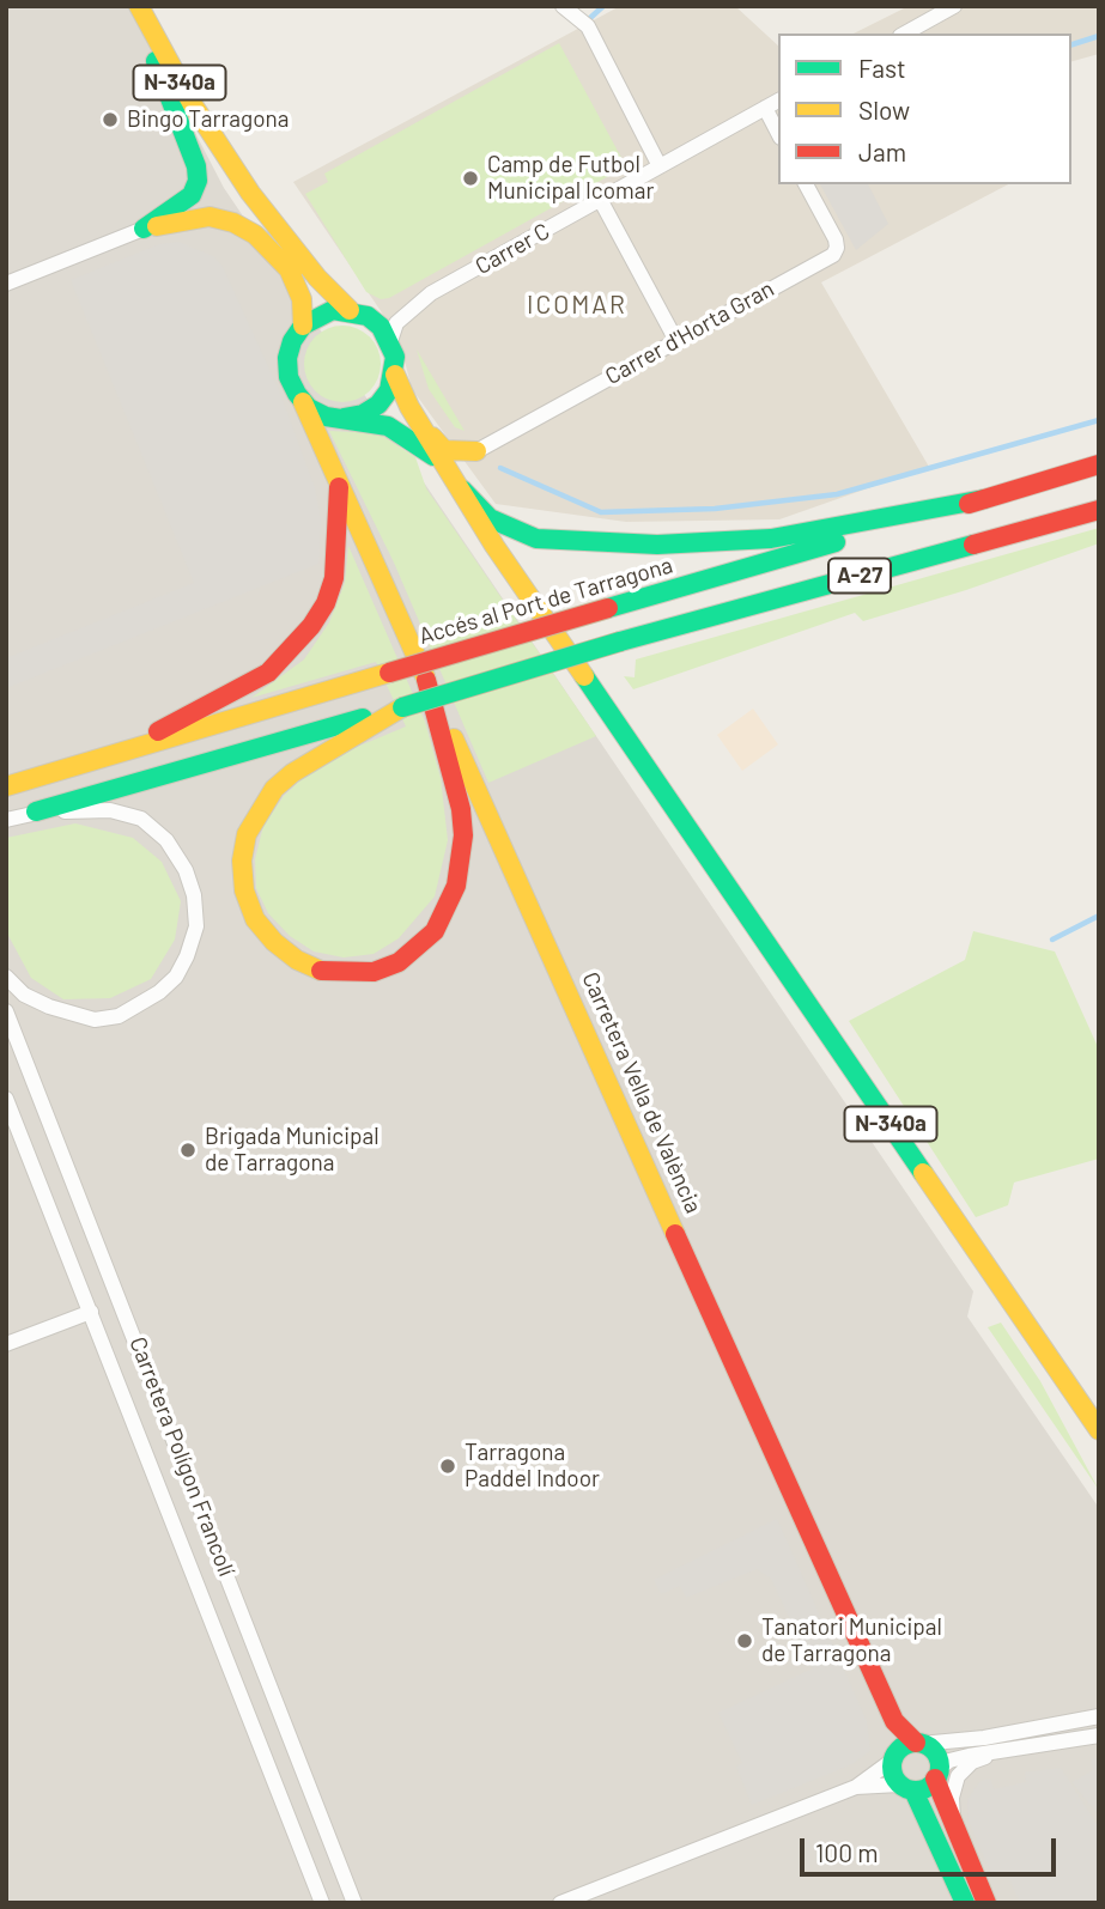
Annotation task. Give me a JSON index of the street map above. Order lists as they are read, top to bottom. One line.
{"streets":{"main road":["N-340a","A-27","Accés al Port de Tarragona","Carretera Vella de València"],"street":["Carrer C","Carrer d'Horta Gran","Carretera Polígon Francolí"]},"crossings":[["N-340a","Carrer C"]],"districts":["ICOMAR"],"places":["Bingo Tarragona","Camp de Futbol Municipal Icomar","Brigada Municipal de Tarragona","Tarragona Paddel Indoor","Tanatori Municipal de Tarragona"],"legend":["Fast","Slow","Jam"],"scale_bar":"100 m"}
